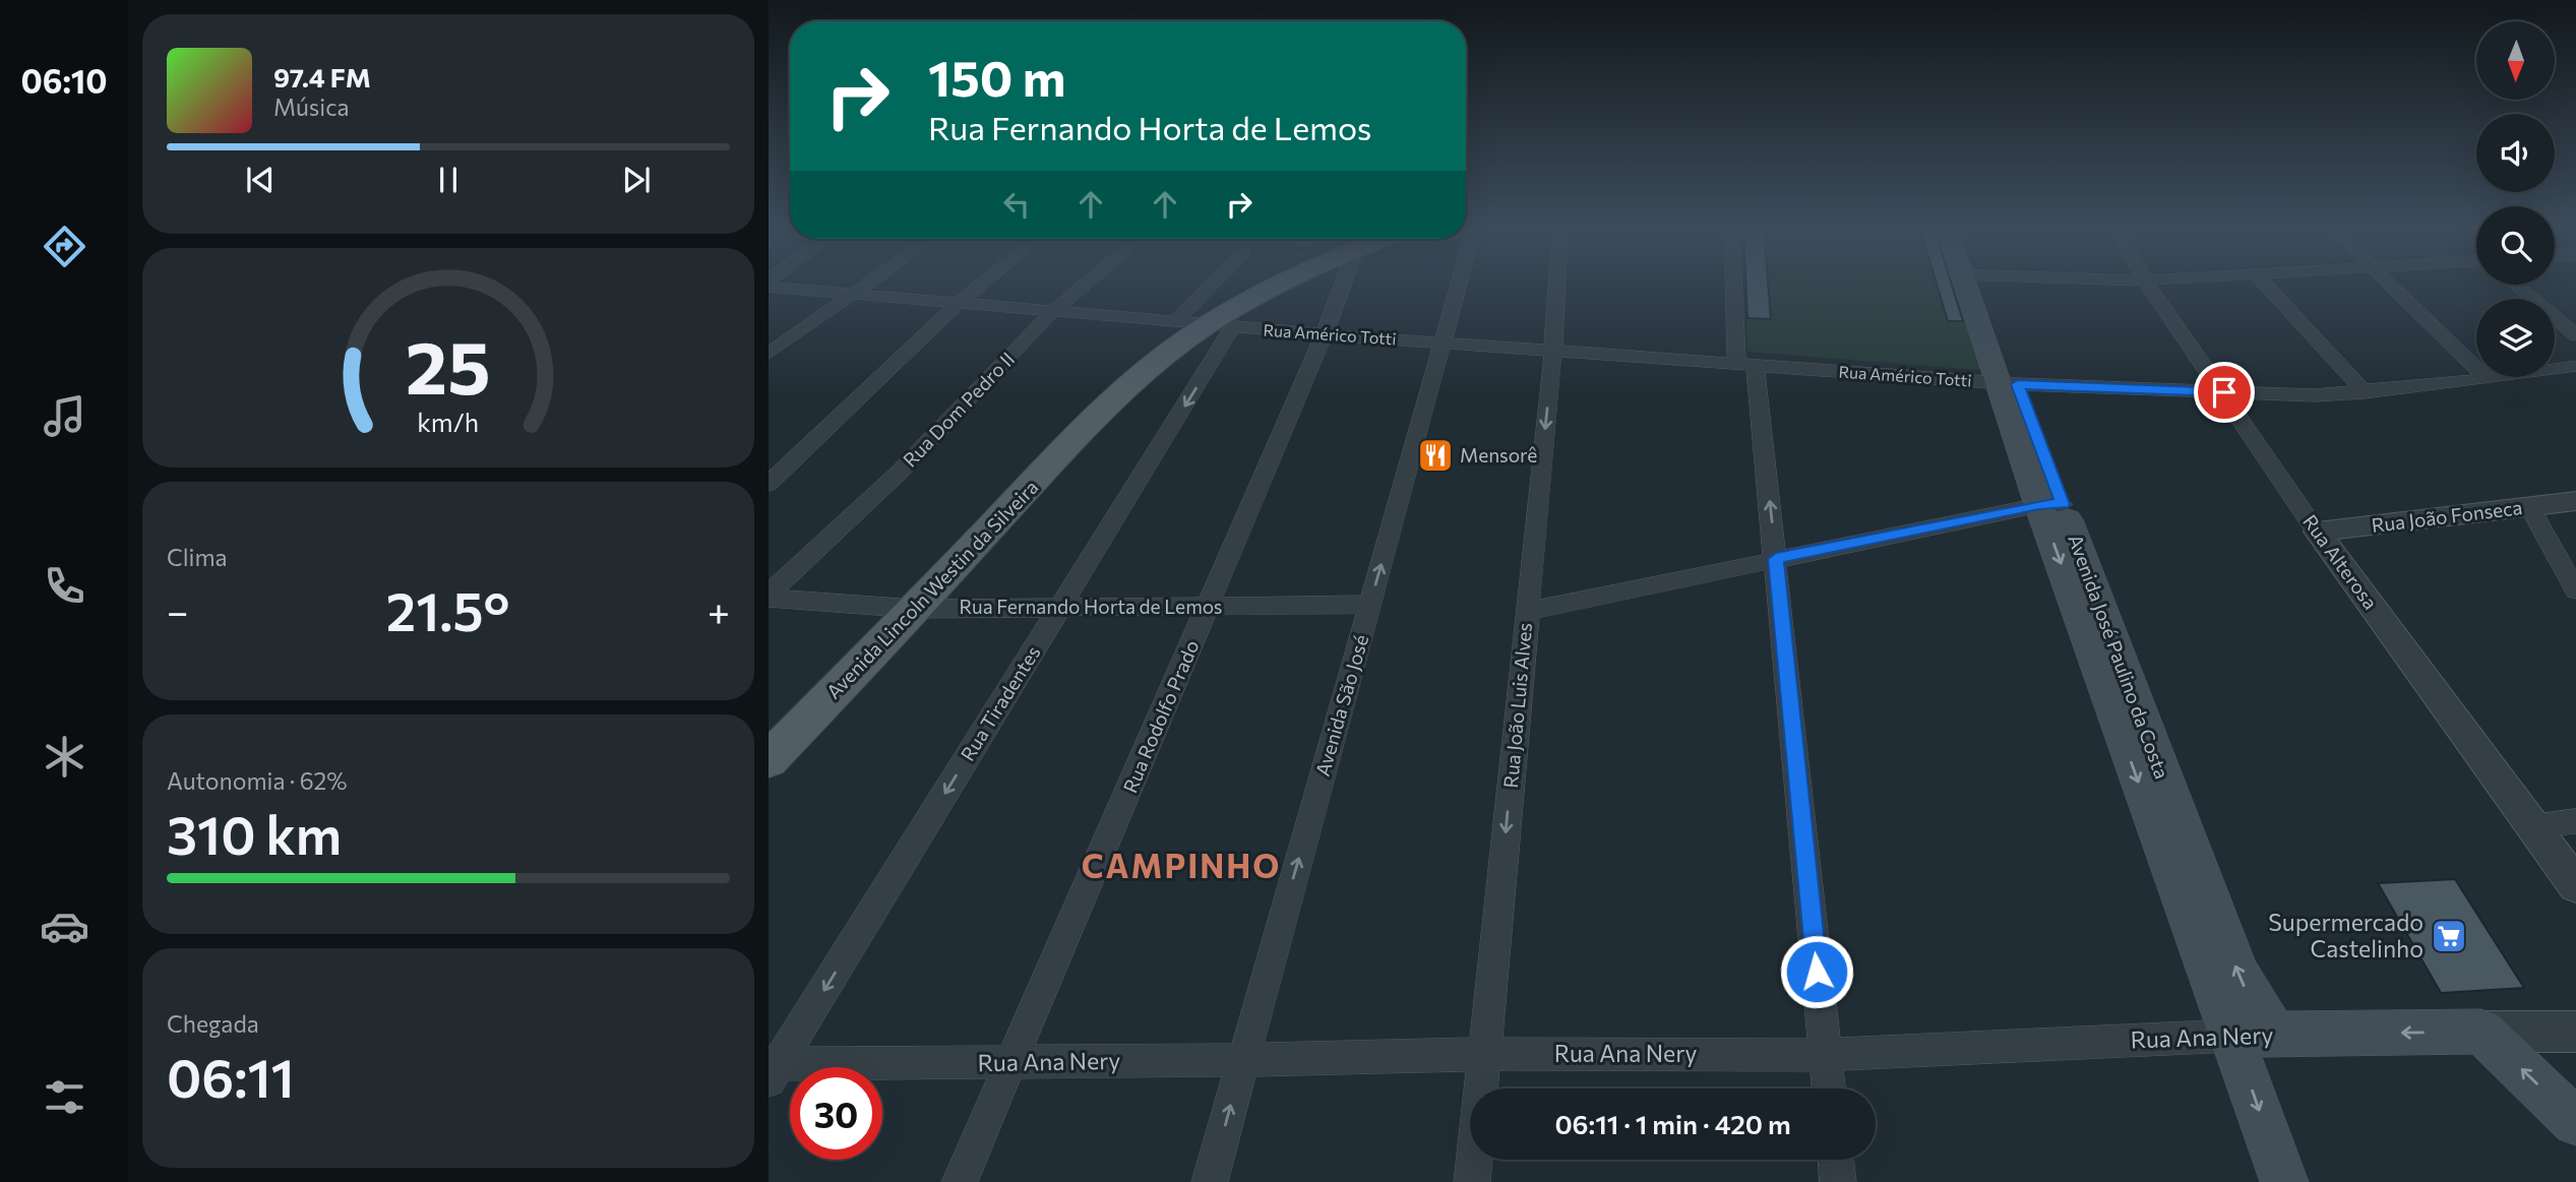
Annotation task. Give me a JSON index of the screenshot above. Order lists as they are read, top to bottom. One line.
{"streets":{"main road":["Avenida Lincoln Westin da Silveira","Avenida José Paulino da Costa","Rua Ana Nery"],"street":["Rua Américo Totti","Rua Dom Pedro II","Rua João Fonseca","Rua Alterosa","Rua Fernando Horta de Lemos","Rua Tiradentes","Avenida São José","Rua João Luis Alves","Rua Rodolfo Prado"]},"crossings":[["Rua Américo Totti","Rua Alterosa"],["Rua Américo Totti","Avenida Lincoln Westin da Silveira"],["Rua Américo Totti","Avenida José Paulino da Costa"],["Rua Américo Totti","Rua Tiradentes"],["Rua Américo Totti","Avenida São José"],["Rua Américo Totti","Rua João Luis Alves"],["Rua Américo Totti","Rua Rodolfo Prado"],["Rua Dom Pedro II","Rua Fernando Horta de Lemos"],["Rua João Fonseca","Rua Alterosa"],["Avenida Lincoln Westin da Silveira","Rua Fernando Horta de Lemos"],["Avenida Lincoln Westin da Silveira","Rua Tiradentes"],["Rua Fernando Horta de Lemos","Rua Tiradentes"],["Rua Fernando Horta de Lemos","Avenida São José"],["Rua Fernando Horta de Lemos","Rua Rodolfo Prado"],["Avenida José Paulino da Costa","Rua Ana Nery"],["Rua Tiradentes","Rua Ana Nery"],["Avenida São José","Rua Ana Nery"],["Rua João Luis Alves","Rua Ana Nery"],["Rua Rodolfo Prado","Rua Ana Nery"]],"one_way":["Rua Tiradentes","Avenida São José","Rua João Luis Alves"],"districts":["CAMPINHO"],"places":{"restaurant":["Mensorê"],"supermarket":["Supermercado Castelinho"]},"north":"bottom","page":{"tabs":"06:10","turn":["150 m","Rua Fernando Horta de Lemos"],"song":["97.4 FM","Música"],"tile":["Clima",["Autonomia · 62%","310 km"],["Chegada","06:11"]],"heat":["−","21.5°","+"],"limit":"30","trip":"06:11 · 1 min · 420 m","gauge":["25","km/h"]}}
